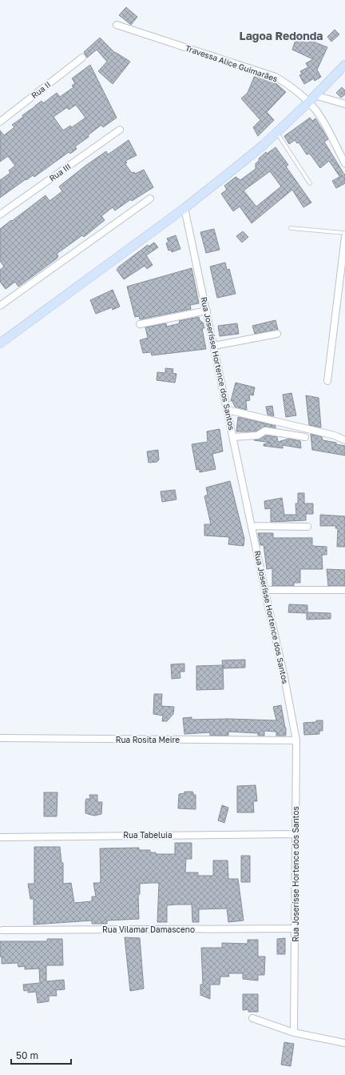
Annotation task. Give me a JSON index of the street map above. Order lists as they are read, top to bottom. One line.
{"streets":{"street":["Travessa Alice Guimarães","Rua II","Rua III","Rua Joserísse Hortence dos Santos","Rua Rosita Meire","Rua Tabeluia","Rua Vilamar Damasceno"]},"crossings":[["Rua Joserísse Hortence dos Santos","Rua Rosita Meire"],["Rua Joserísse Hortence dos Santos","Rua Tabeluia"],["Rua Joserísse Hortence dos Santos","Rua Vilamar Damasceno"]],"districts":["Lagoa Redonda"],"scale_bar":"50 m"}
